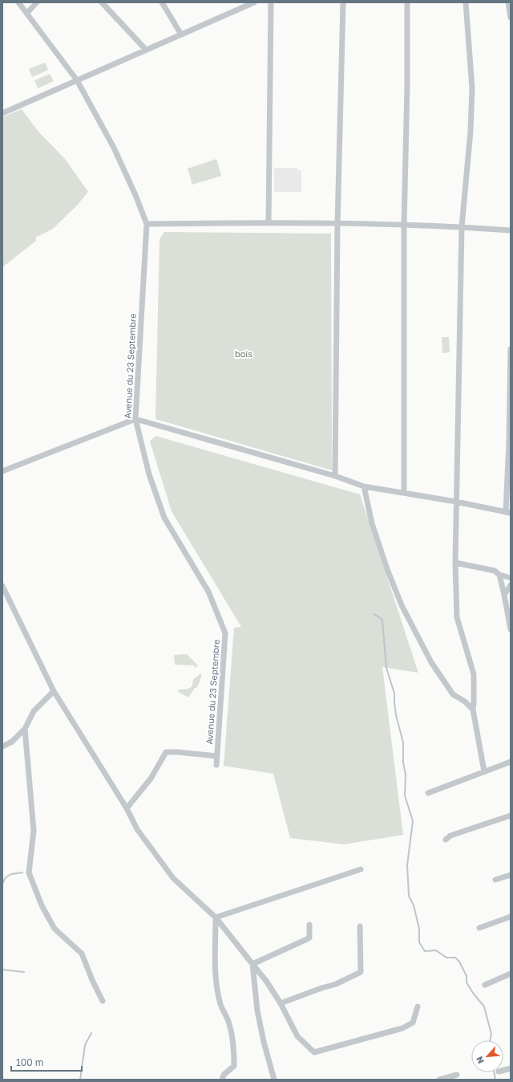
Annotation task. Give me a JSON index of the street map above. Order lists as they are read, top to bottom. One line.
{"streets":{"street":["Avenue du 23 Septembre"]},"parks":["bois"],"scale_bar":"100 m","north":"bottom left"}
